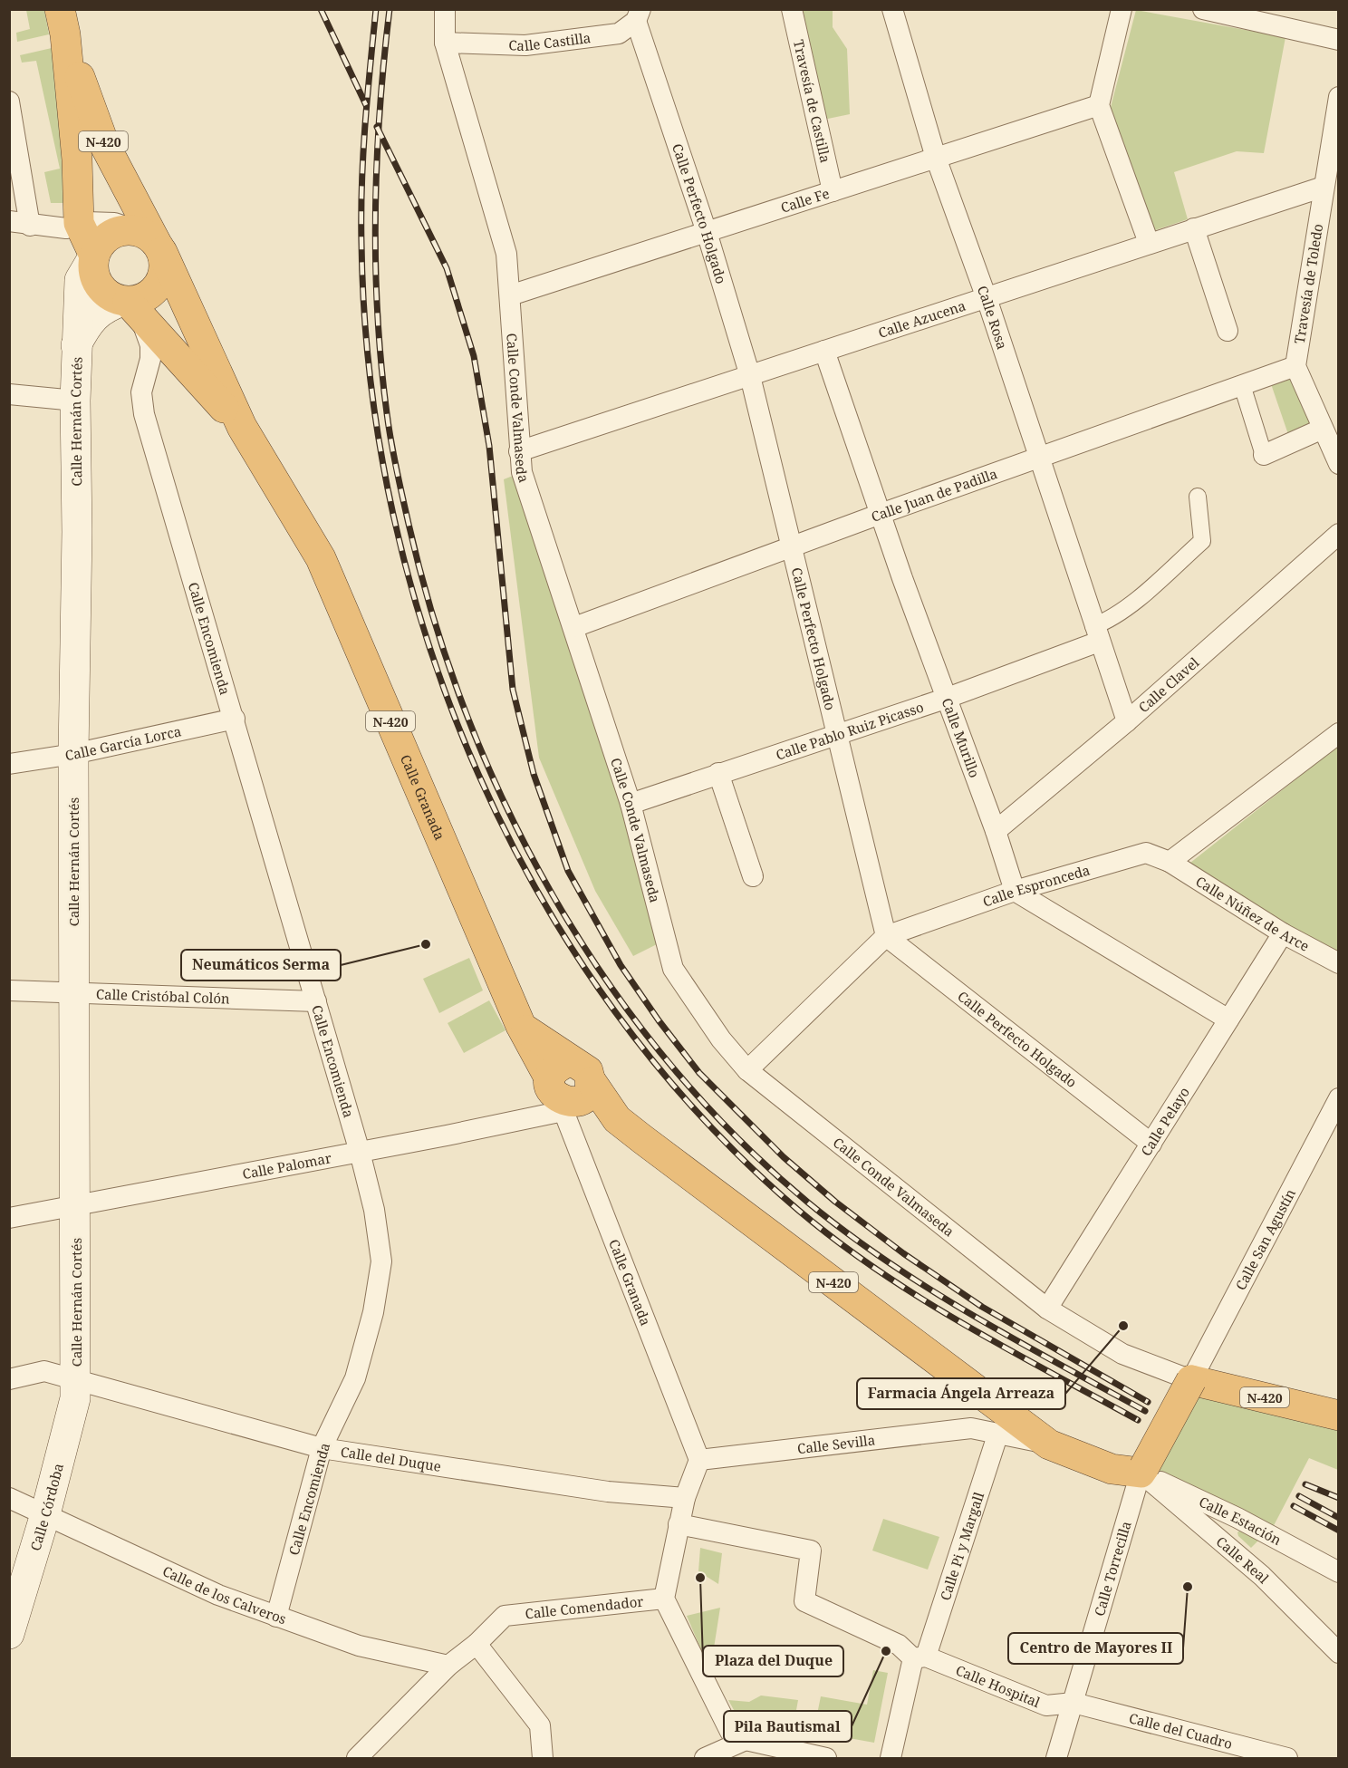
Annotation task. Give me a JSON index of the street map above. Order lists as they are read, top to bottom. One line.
{"streets":{"highway":["N-420","Calle Granada"],"main road":["Calle Hernán Cortés","Calle Córdoba"],"street":["Calle Castilla","Travesía de Castilla","Calle Fe","Calle Perfecto Holgado","Travesía de Toledo","Calle Rosa","Calle Azucena","Calle Conde Valmaseda","Calle Juan de Padilla","Calle Encomienda","Calle Clavel","Calle Pablo Ruiz Picasso","Calle Murillo","Calle García Lorca","Calle Espronceda","Calle Núñez de Arce","Calle Cristóbal Colón","Calle Pelayo","Calle Palomar","Calle San Agustín","Calle Sevilla","Calle del Duque","Calle Estación","Calle Pi y Margall","Calle Real","Calle Torrecilla","Calle de los Calveros","Calle Comendador","Calle Hospital","Calle del Cuadro"]},"crossings":[["Calle Castilla","Calle Perfecto Holgado"],["Calle Castilla","Calle Conde Valmaseda"],["Travesía de Castilla","Calle Fe"],["N-420","Calle Conde Valmaseda"],["N-420","Calle Hernán Cortés"],["N-420","Calle Encomienda"],["N-420","Calle Granada"],["N-420","Calle Palomar"],["N-420","Calle San Agustín"],["N-420","Calle Estación"],["N-420","Calle Real"],["N-420","Calle Torrecilla"],["Calle Fe","Calle Perfecto Holgado"],["Calle Fe","Calle Rosa"],["Calle Fe","Calle Conde Valmaseda"],["Calle Perfecto Holgado","Calle Azucena"],["Calle Perfecto Holgado","Calle Juan de Padilla"],["Calle Perfecto Holgado","Calle Pablo Ruiz Picasso"],["Calle Perfecto Holgado","Calle Espronceda"],["Calle Perfecto Holgado","Calle Pelayo"],["Travesía de Toledo","Calle Azucena"],["Travesía de Toledo","Calle Juan de Padilla"],["Calle Rosa","Calle Azucena"],["Calle Rosa","Calle Juan de Padilla"],["Calle Rosa","Calle Clavel"],["Calle Rosa","Calle Pablo Ruiz Picasso"],["Calle Azucena","Calle Conde Valmaseda"],["Calle Azucena","Calle Murillo"],["Calle Conde Valmaseda","Calle Juan de Padilla"],["Calle Conde Valmaseda","Calle Pablo Ruiz Picasso"],["Calle Conde Valmaseda","Calle Espronceda"],["Calle Conde Valmaseda","Calle Pelayo"],["Calle Conde Valmaseda","Calle San Agustín"],["Calle Hernán Cortés","Calle Encomienda"],["Calle Hernán Cortés","Calle García Lorca"],["Calle Hernán Cortés","Calle Cristóbal Colón"],["Calle Hernán Cortés","Calle Palomar"],["Calle Hernán Cortés","Calle del Duque"],["Calle Hernán Cortés","Calle Córdoba"],["Calle Juan de Padilla","Calle Murillo"],["Calle Encomienda","Calle García Lorca"],["Calle Encomienda","Calle Cristóbal Colón"],["Calle Encomienda","Calle Palomar"],["Calle Encomienda","Calle del Duque"],["Calle Encomienda","Calle de los Calveros"],["Calle Clavel","Calle Murillo"],["Calle Pablo Ruiz Picasso","Calle Murillo"],["Calle Murillo","Calle Espronceda"],["Calle Granada","Calle Palomar"],["Calle Granada","Calle Sevilla"],["Calle Espronceda","Calle Núñez de Arce"],["Calle Núñez de Arce","Calle Pelayo"],["Calle Sevilla","Calle Pi y Margall"],["Calle del Duque","Calle Córdoba"],["Calle Córdoba","Calle de los Calveros"],["Calle Estación","Calle Real"],["Calle Estación","Calle Torrecilla"],["Calle Pi y Margall","Calle Hospital"],["Calle Real","Calle Torrecilla"],["Calle Torrecilla","Calle Hospital"],["Calle Torrecilla","Calle del Cuadro"],["Calle Hospital","Calle del Cuadro"]],"places":["Neumáticos Serma","Farmacia Ángela Arreaza","Plaza del Duque","Centro de Mayores II","Pila Bautismal"]}
